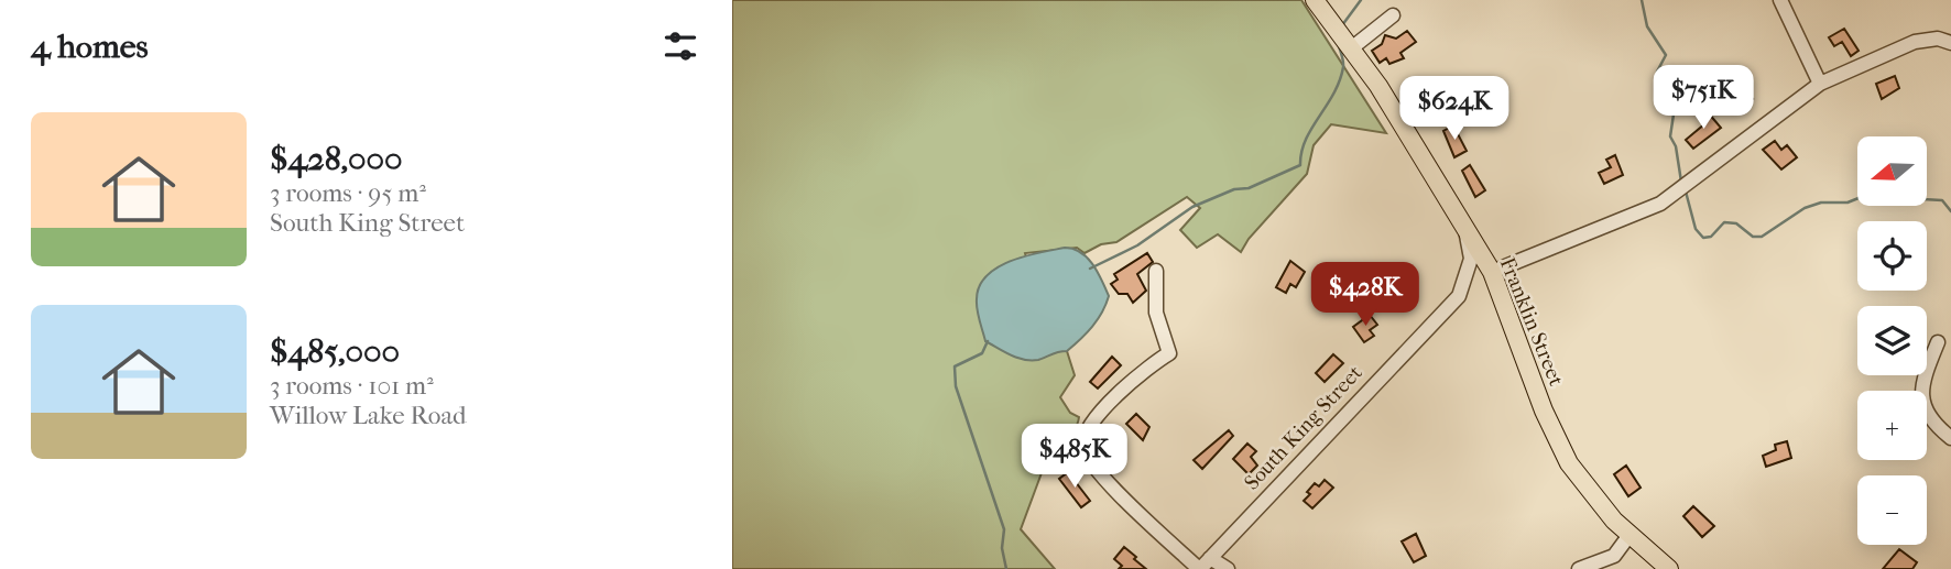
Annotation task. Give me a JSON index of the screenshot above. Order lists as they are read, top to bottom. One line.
{"streets":{"main road":["Franklin Street"],"street":["South King Street"]},"crossings":[["Franklin Street","South King Street"]],"north":"left","page":{"heading":"4 homes","price":["$751K","$624K","$428K","$485K"],"list":[{"name":"$428,000","note":"3 rooms · 95 m² · South King Street"},{"name":"$485,000","note":"3 rooms · 101 m² · Willow Lake Road"}],"map_buttons":["+","−"]}}
